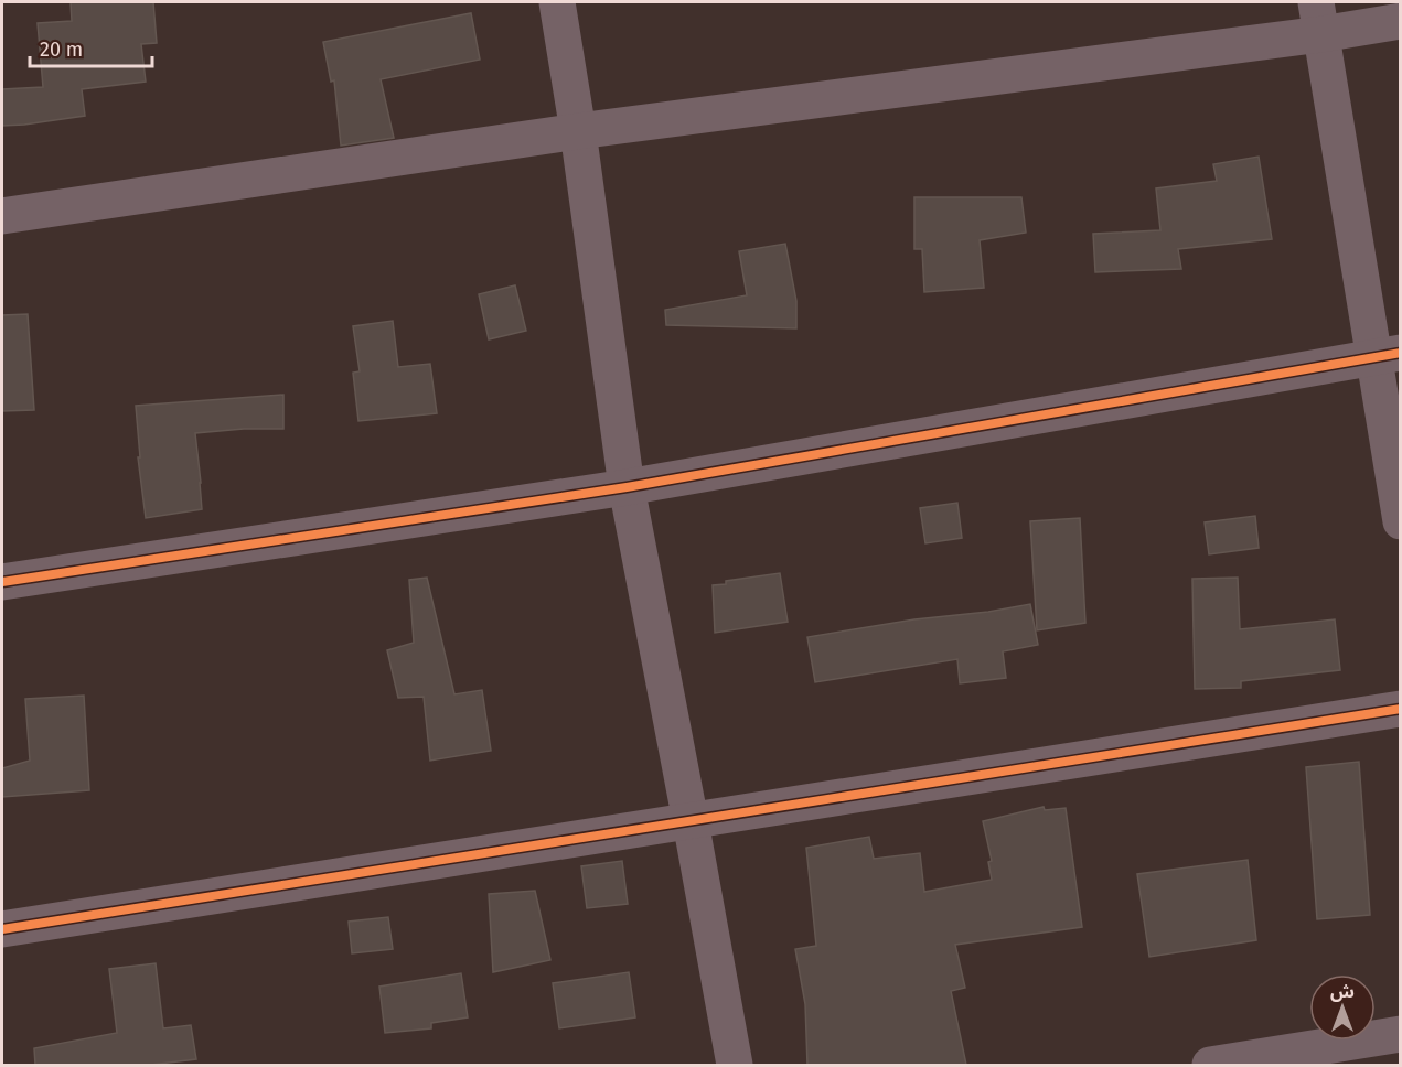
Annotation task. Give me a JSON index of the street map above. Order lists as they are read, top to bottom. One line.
{"scale_bar":"20 m","north":"top"}
